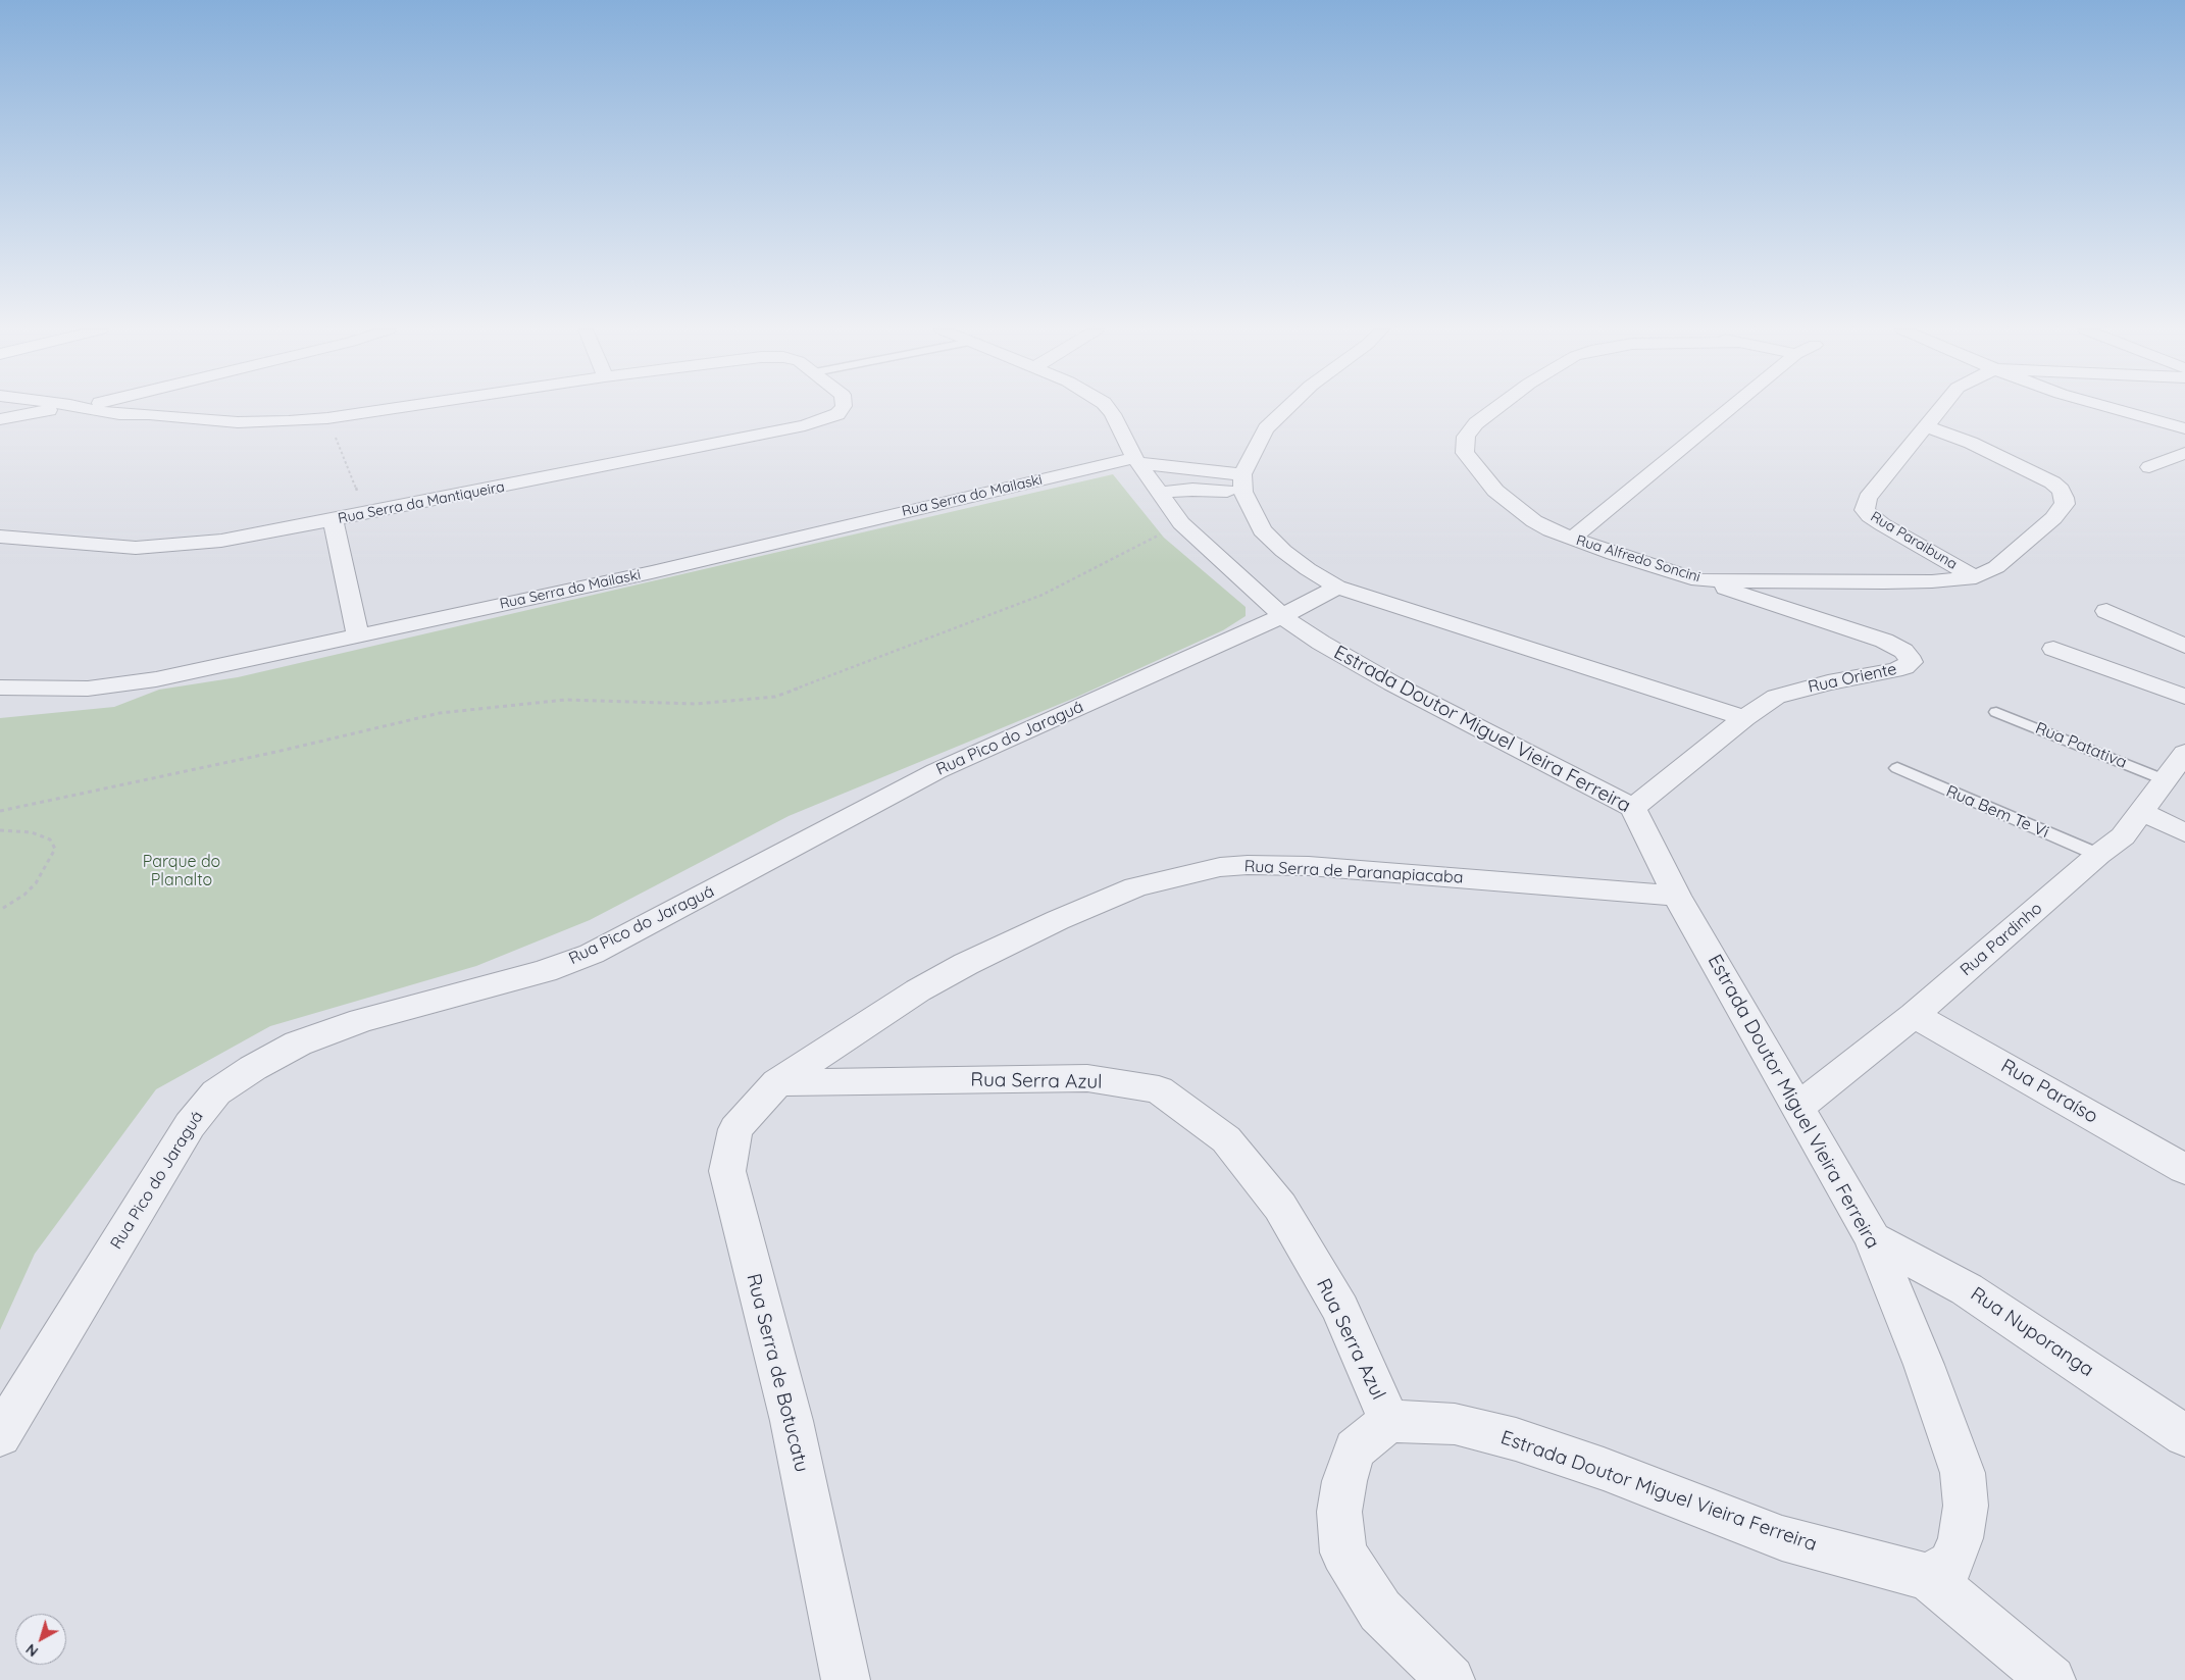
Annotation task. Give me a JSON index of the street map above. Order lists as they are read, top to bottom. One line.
{"streets":{"street":["Rua Serra do Mailaski","Rua Serra da Mantiqueira","Rua Paraibuna","Rua Alfredo Soncini","Rua Oriente","Estrada Doutor Miguel Vieira Ferreira","Rua Pico do Jaraguá","Rua Serra de Paranapiacaba","Rua Pardinho","Rua Serra Azul","Rua Paraíso","Rua Nuporanga","Rua Serra de Botucatu"],"lane":["Rua Patativa","Rua Bem Te Vi"]},"crossings":[["Rua Serra do Mailaski","Estrada Doutor Miguel Vieira Ferreira"],["Rua Paraibuna","Rua Alfredo Soncini"],["Rua Alfredo Soncini","Rua Oriente"],["Rua Oriente","Estrada Doutor Miguel Vieira Ferreira"],["Estrada Doutor Miguel Vieira Ferreira","Rua Pico do Jaraguá"],["Estrada Doutor Miguel Vieira Ferreira","Rua Serra de Paranapiacaba"],["Estrada Doutor Miguel Vieira Ferreira","Rua Pardinho"],["Estrada Doutor Miguel Vieira Ferreira","Rua Serra Azul"],["Estrada Doutor Miguel Vieira Ferreira","Rua Nuporanga"],["Rua Patativa","Rua Pardinho"],["Rua Bem Te Vi","Rua Pardinho"],["Rua Serra de Paranapiacaba","Rua Serra Azul"],["Rua Serra de Paranapiacaba","Rua Serra de Botucatu"],["Rua Pardinho","Rua Paraíso"],["Rua Serra Azul","Rua Serra de Botucatu"]],"parks":["Parque do Planalto"],"north":"bottom left"}
